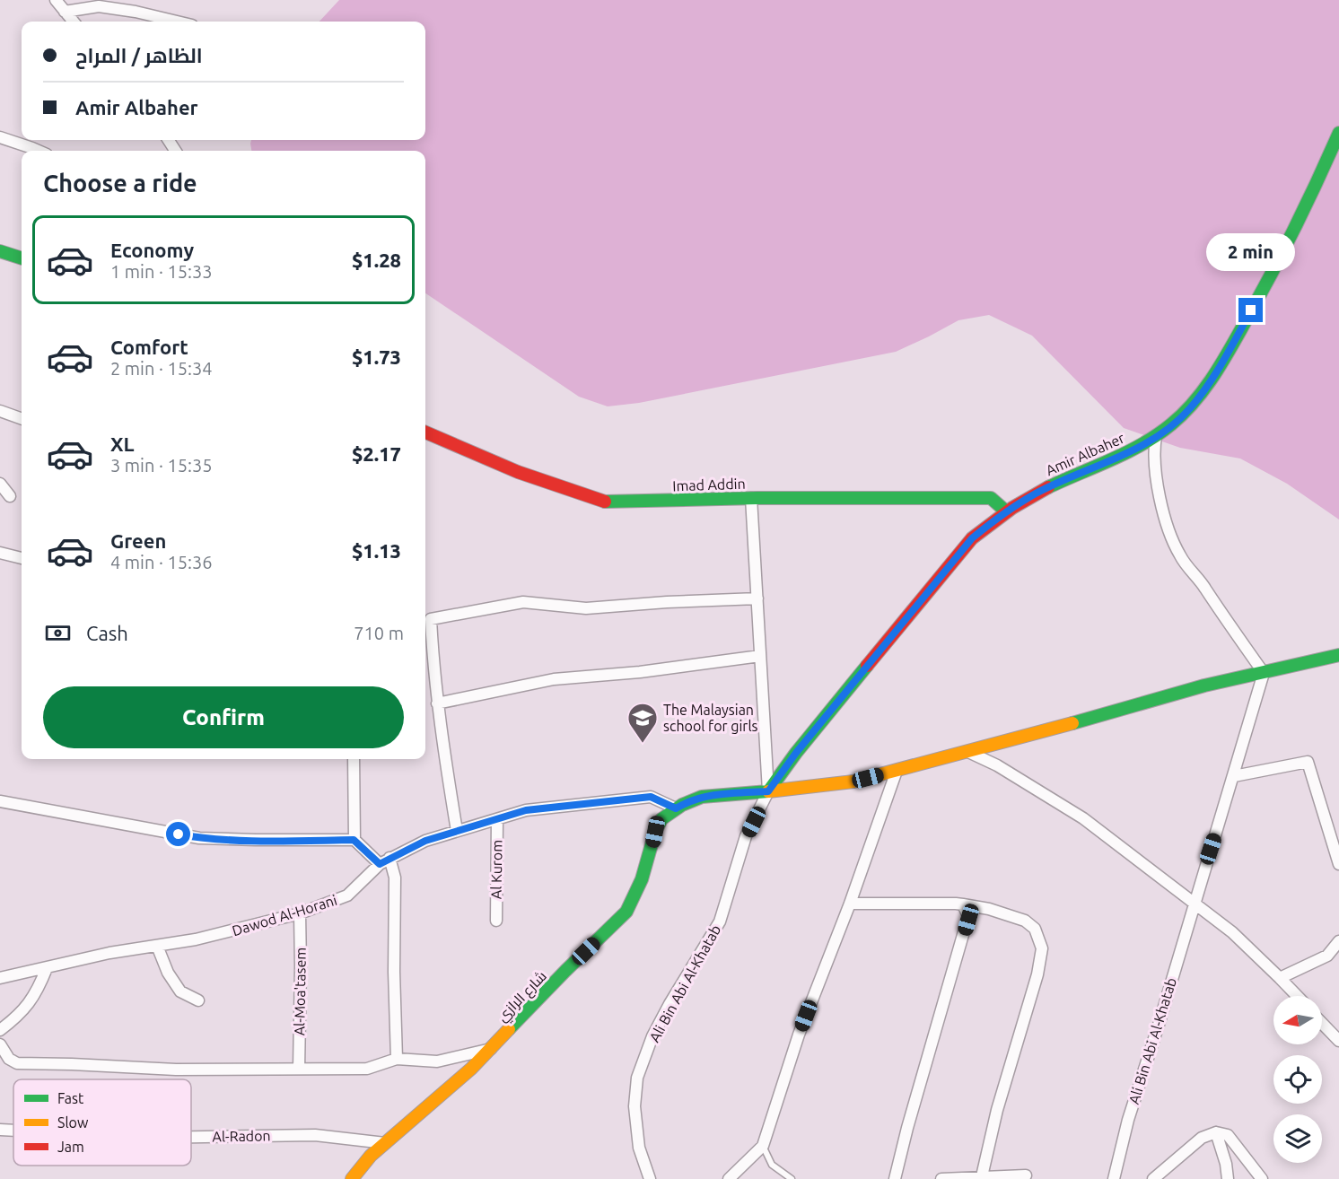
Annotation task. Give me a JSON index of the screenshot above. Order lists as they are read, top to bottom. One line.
{"streets":{"street":["Amir Albaher","Imad Addin","Al Kurom","Dawod Al-Horani","Ali Bin Abi Al-Khatab","Al-Moa'tasem","شارع الرازي","Al-Radon"]},"crossings":[["Amir Albaher","Imad Addin"],["Amir Albaher","Ali Bin Abi Al-Khatab"],["Al Kurom","Dawod Al-Horani"],["Dawod Al-Horani","Al-Moa'tasem"],["Dawod Al-Horani","شارع الرازي"],["شارع الرازي","Al-Radon"]],"places":{"school or university":["The Malaysian school for girls"]},"legend":["Fast","Slow","Jam"],"north":"left","page":{"banner":["الظاهر / المراح","Amir Albaher"],"heading":"Choose a ride","list":[{"name":"Economy","note":"1 min · 15:33","value":"$1.28"},{"name":"Comfort","note":"2 min · 15:34","value":"$1.73"},{"name":"XL","note":"3 min · 15:35","value":"$2.17"},{"name":"Green","note":"4 min · 15:36","value":"$1.13"}],"bubble":"2 min","pay":["Cash","710 m"],"buttons":"Confirm"}}
